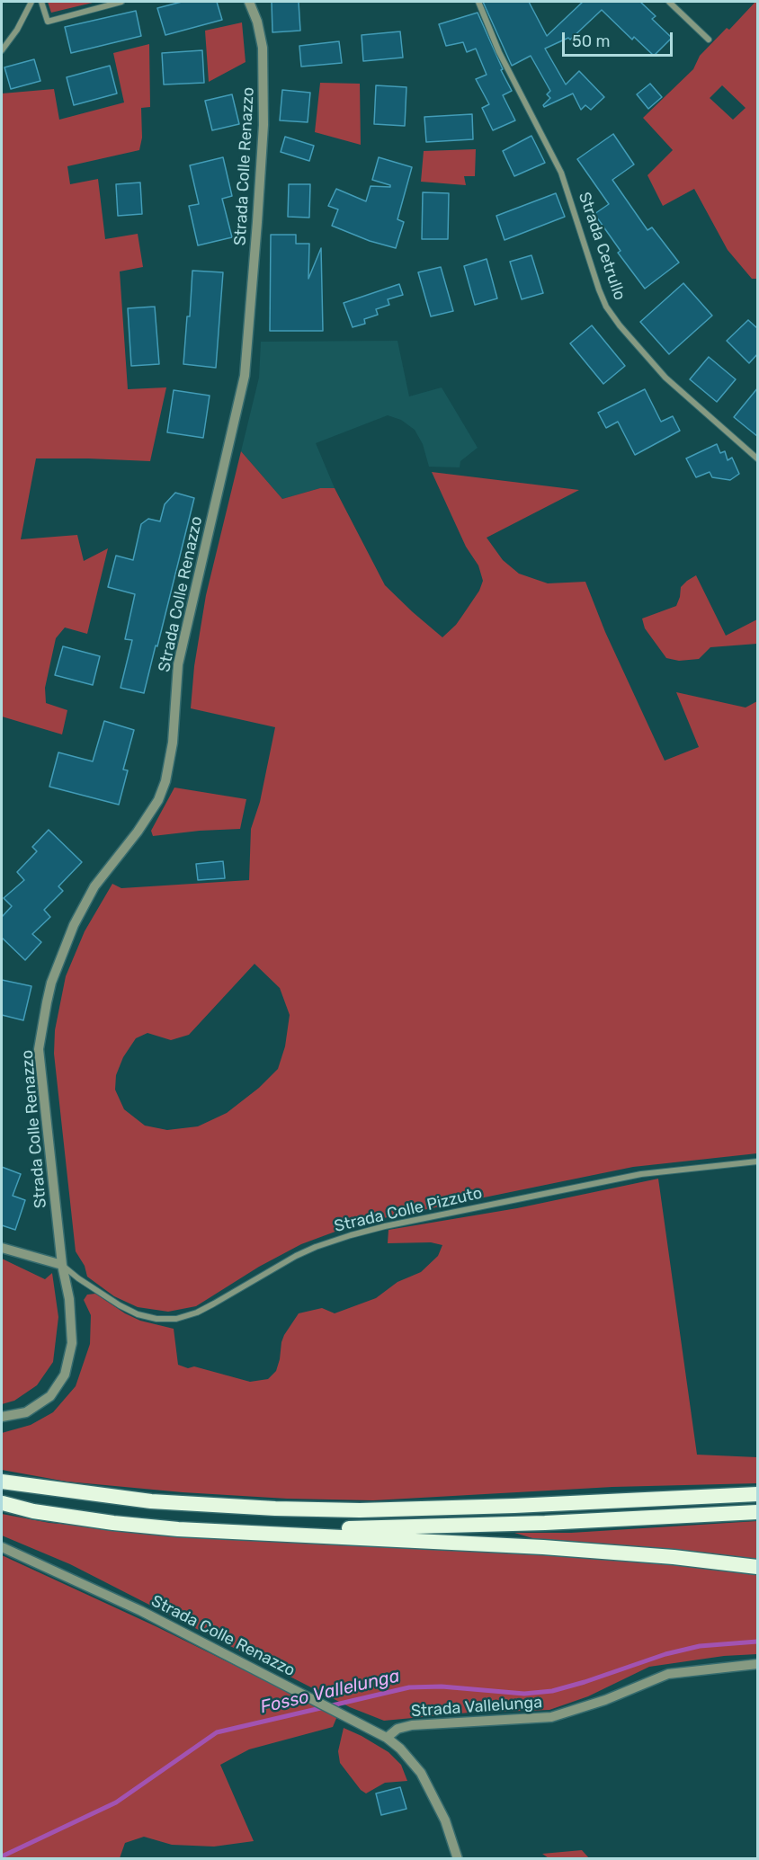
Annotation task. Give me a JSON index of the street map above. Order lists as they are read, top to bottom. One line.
{"streets":{"street":["Strada Colle Renazzo","Strada Cetrullo","Strada Colle Pizzuto","Strada Vallelunga"]},"crossings":[["Strada Colle Renazzo","Strada Colle Pizzuto"],["Strada Colle Renazzo","Strada Vallelunga"]],"water":["Fosso Vallelunga"],"scale_bar":"50 m"}
